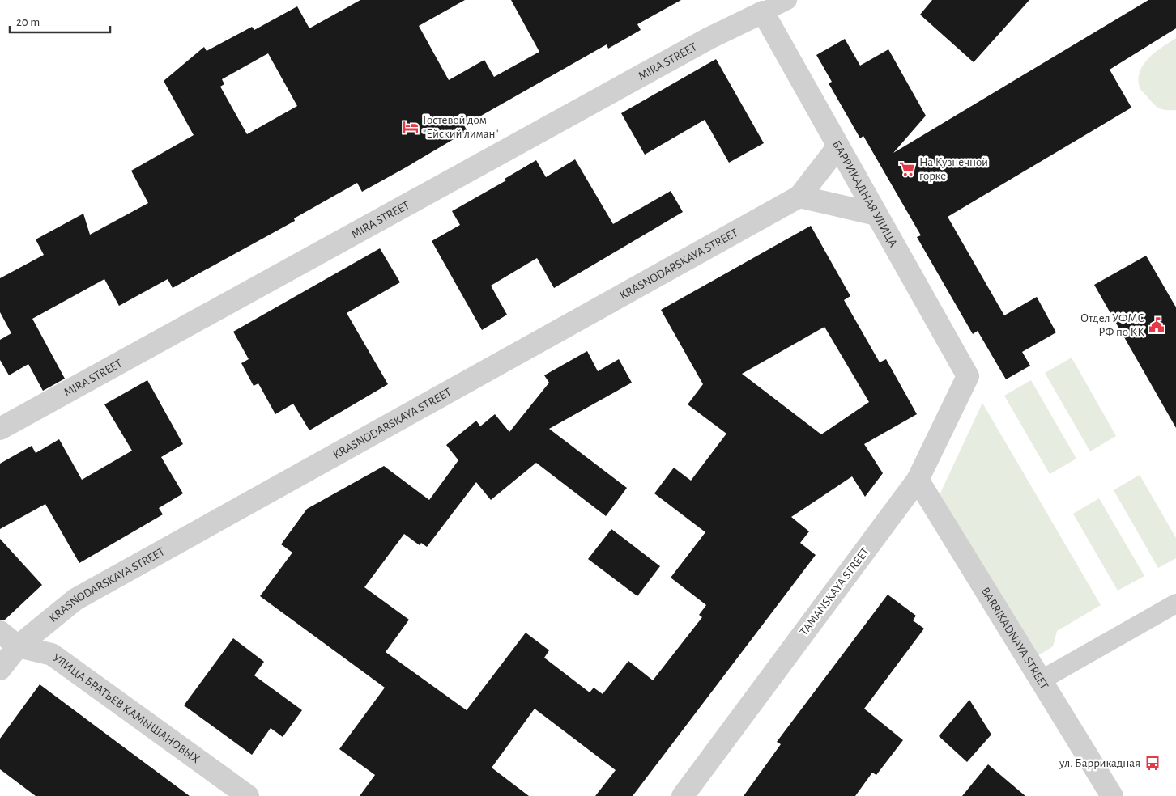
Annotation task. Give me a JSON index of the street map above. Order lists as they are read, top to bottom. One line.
{"streets":{"street":["MIRA STREET","БАРРИКАДНАЯ УЛИЦА","KRASNODARSKAYA STREET","TAMANSKAYA STREET","BARRIKADNAYA STREET","УЛИЦА БРАТЬЕВ КАМЫШАНОВЫХ"]},"crossings":[["MIRA STREET","БАРРИКАДНАЯ УЛИЦА"],["БАРРИКАДНАЯ УЛИЦА","KRASNODARSKAYA STREET"],["БАРРИКАДНАЯ УЛИЦА","TAMANSKAYA STREET"],["KRASNODARSKAYA STREET","УЛИЦА БРАТЬЕВ КАМЫШАНОВЫХ"],["TAMANSKAYA STREET","BARRIKADNAYA STREET"]],"places":{"hotel":["Гостевой дом \"Ейский лиман\""],"supermarket":["На Кузнечной горке"],"public building":["Отдел УФМС РФ по КК"],"bus stop":["ул. Баррикадная"]},"scale_bar":"20 m"}
